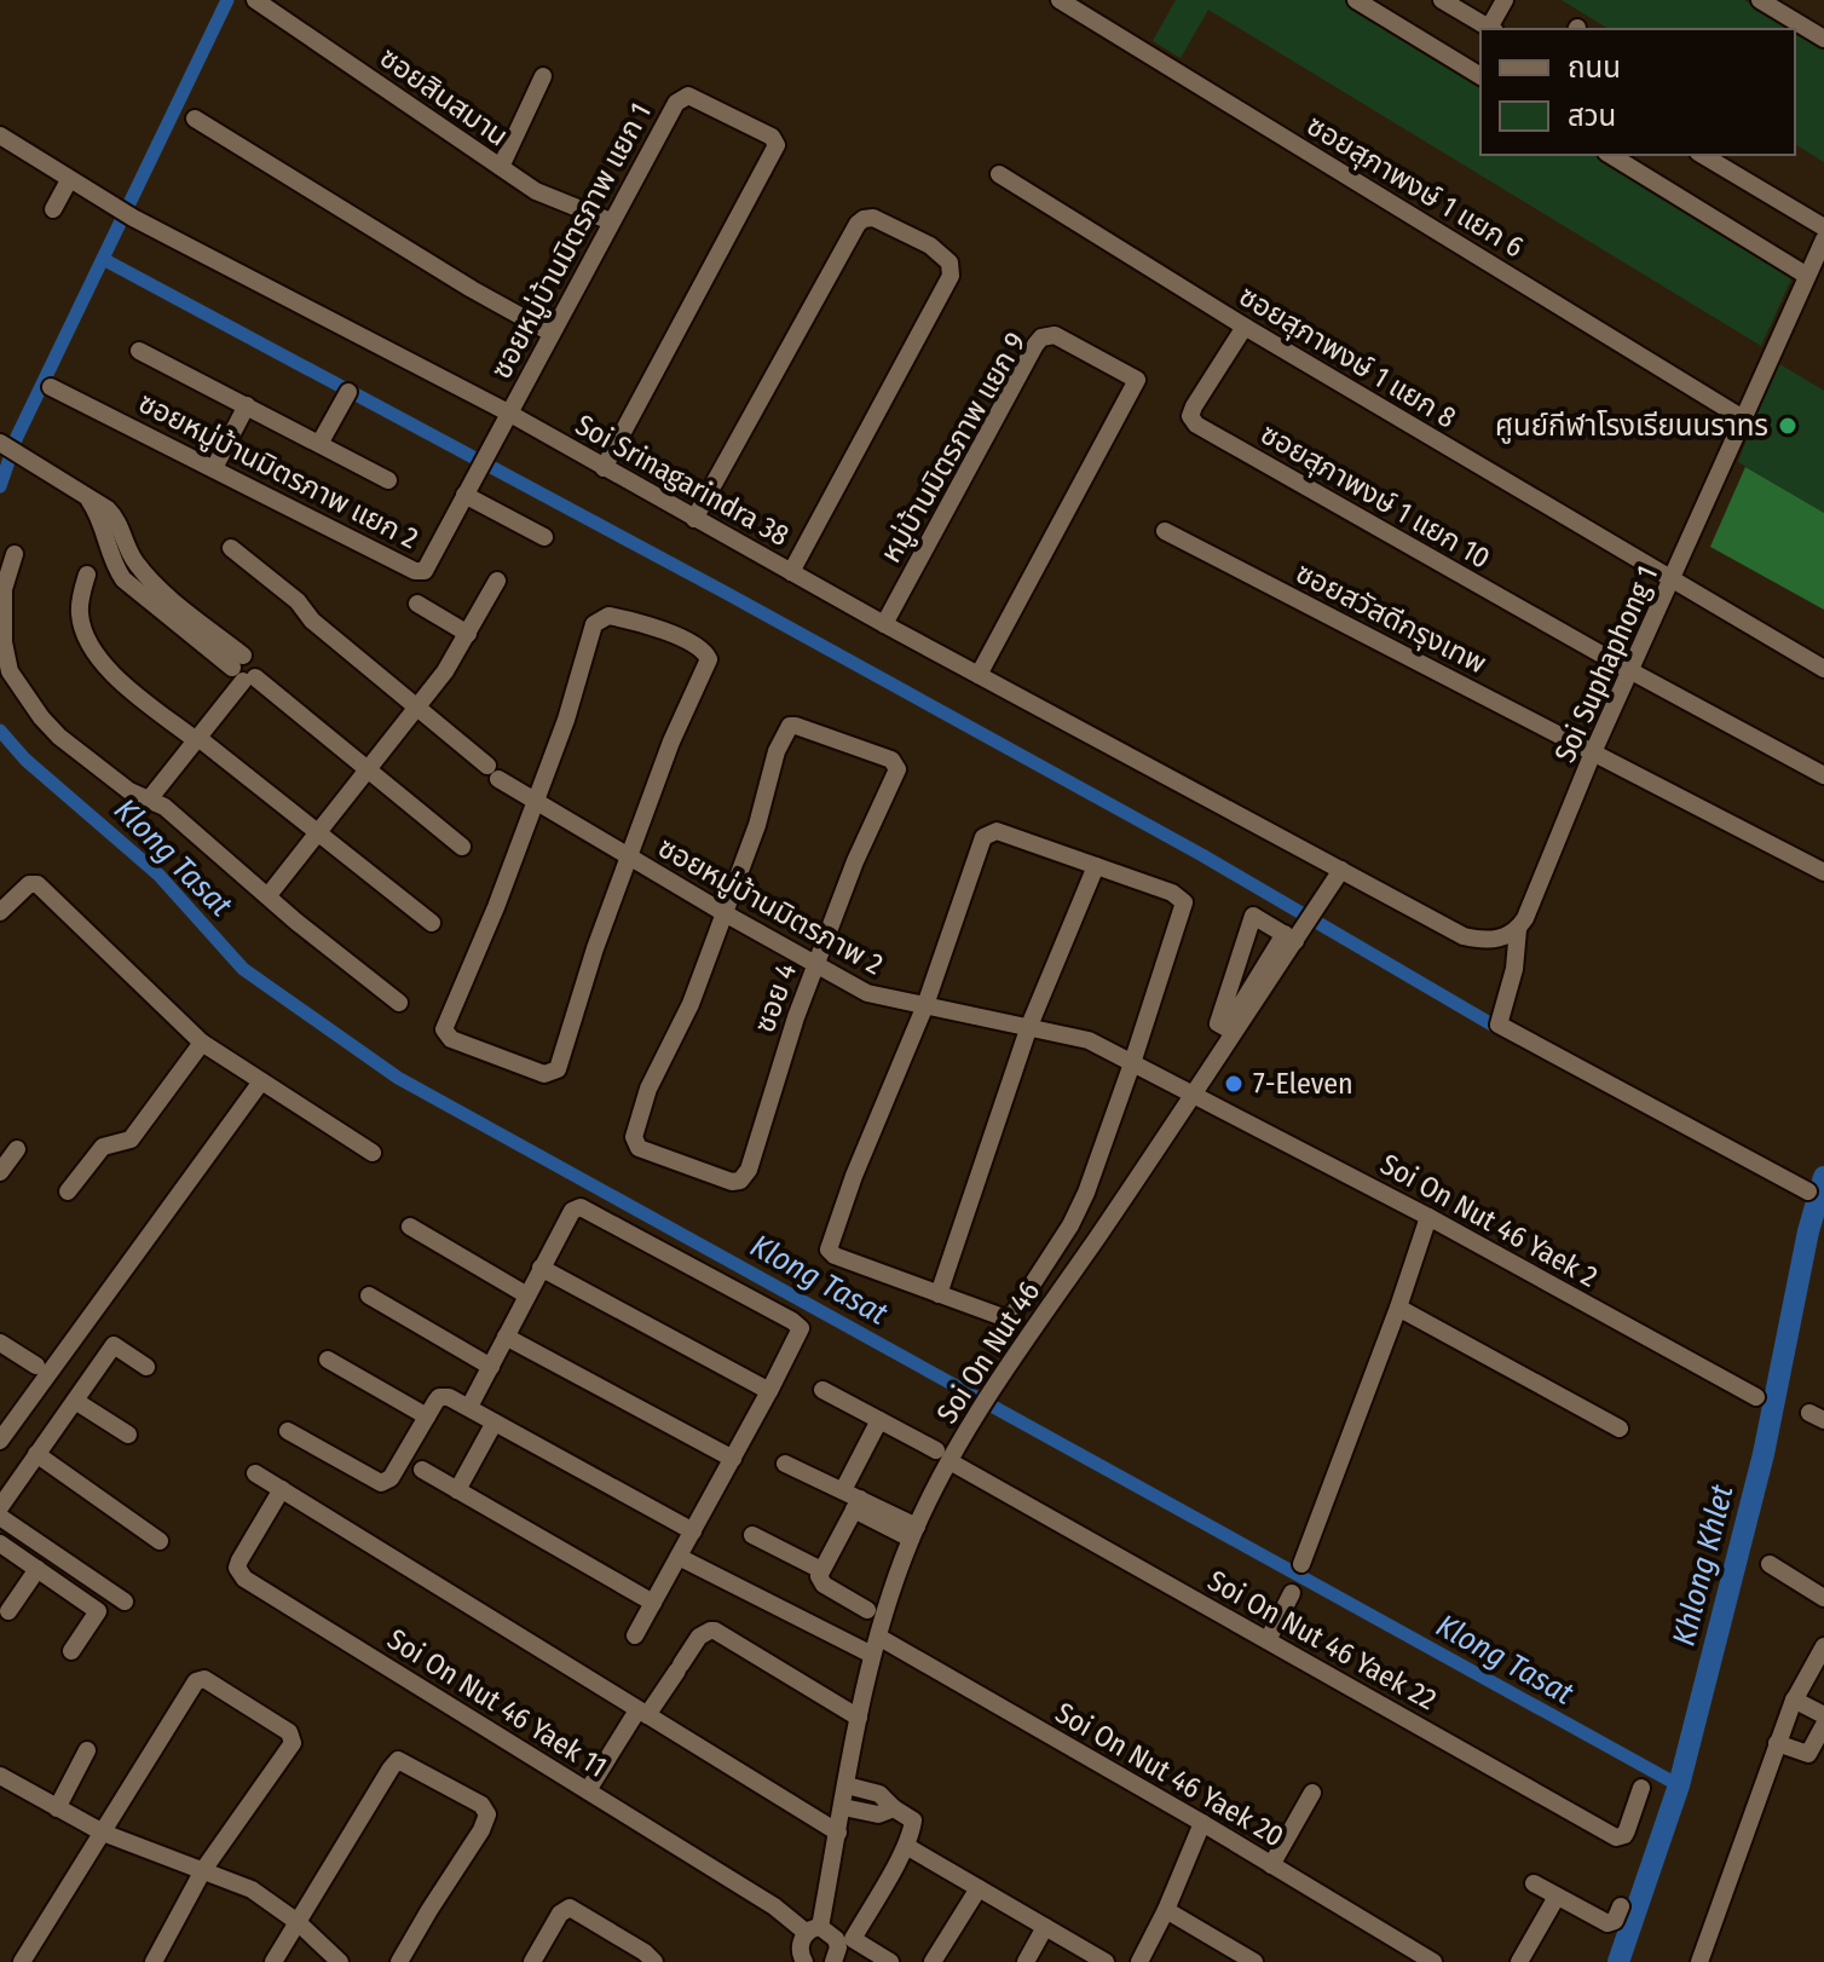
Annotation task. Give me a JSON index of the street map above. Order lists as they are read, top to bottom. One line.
{"streets":{"street":["ซอยสินสมาน","ซอยสุภาพงษ์ 1 แยก 6","ซอยหมู่บ้านมิตรภาพ แยก 1","ซอยสุภาพงษ์ 1 แยก 8","หมู่บ้านมิตรภาพ แยก 9","ซอยหมู่บ้านมิตรภาพ แยก 2","Soi Srinagarindra 38","ซอยสุภาพงษ์ 1 แยก 10","ซอยสวัสดีกรุงเทพ","Soi Suphaphong 1","ซอยหมู่บ้านมิตรภาพ 2","ซอย 4","Soi On Nut 46 Yaek 2","Soi On Nut 46","Soi On Nut 46 Yaek 22","Soi On Nut 46 Yaek 11","Soi On Nut 46 Yaek 20"]},"crossings":[["ซอยสินสมาน","ซอยหมู่บ้านมิตรภาพ แยก 1"],["ซอยสุภาพงษ์ 1 แยก 6","Soi Suphaphong 1"],["ซอยหมู่บ้านมิตรภาพ แยก 1","ซอยหมู่บ้านมิตรภาพ แยก 2"],["ซอยหมู่บ้านมิตรภาพ แยก 1","Soi Srinagarindra 38"],["ซอยสุภาพงษ์ 1 แยก 8","ซอยสุภาพงษ์ 1 แยก 10"],["ซอยสุภาพงษ์ 1 แยก 8","Soi Suphaphong 1"],["หมู่บ้านมิตรภาพ แยก 9","Soi Srinagarindra 38"],["ซอยหมู่บ้านมิตรภาพ แยก 2","Soi Srinagarindra 38"],["Soi Srinagarindra 38","Soi On Nut 46"],["ซอยสุภาพงษ์ 1 แยก 10","Soi Suphaphong 1"],["ซอยสวัสดีกรุงเทพ","Soi Suphaphong 1"],["ซอยหมู่บ้านมิตรภาพ 2","ซอย 4"],["ซอยหมู่บ้านมิตรภาพ 2","Soi On Nut 46 Yaek 2"],["ซอยหมู่บ้านมิตรภาพ 2","Soi On Nut 46"],["Soi On Nut 46 Yaek 2","Soi On Nut 46"],["Soi On Nut 46","Soi On Nut 46 Yaek 22"],["Soi On Nut 46","Soi On Nut 46 Yaek 11"],["Soi On Nut 46","Soi On Nut 46 Yaek 20"]],"water":["Klong Tasat","Khlong Khlet"],"places":["ศูนย์กีฬาโรงเรียนนราทร","7-Eleven"],"legend":["ถนน","สวน"]}
